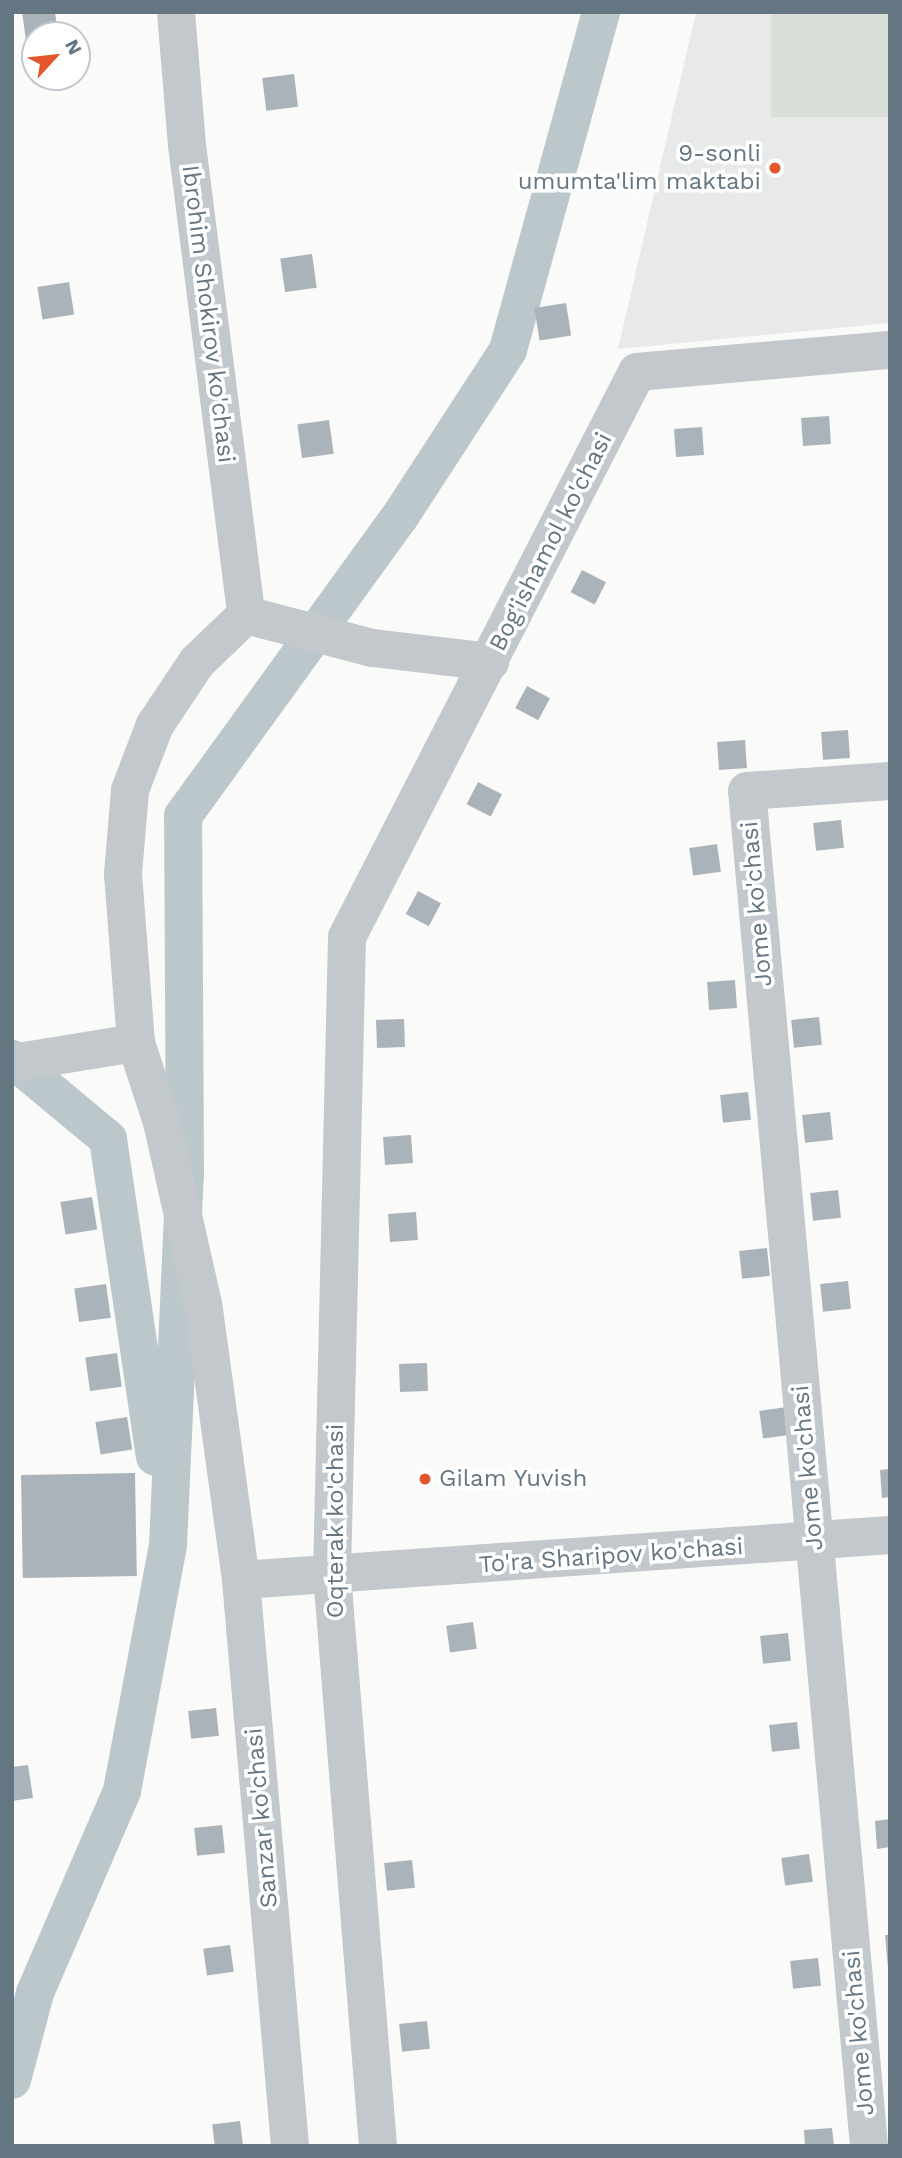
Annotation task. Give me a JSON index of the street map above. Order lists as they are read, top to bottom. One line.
{"streets":{"street":["Ibrohim Shokirov ko'chasi","Bog'ishamol ko'chasi","Jome ko'chasi","Oqterak ko'chasi","To'ra Sharipov ko'chasi","Sanzar ko'chasi"]},"crossings":[["Ibrohim Shokirov ko'chasi","Sanzar ko'chasi"],["Bog'ishamol ko'chasi","Oqterak ko'chasi"],["Jome ko'chasi","To'ra Sharipov ko'chasi"],["Oqterak ko'chasi","To'ra Sharipov ko'chasi"]],"places":["9-sonli umumta'lim maktabi","Gilam Yuvish"],"north":"top right"}
